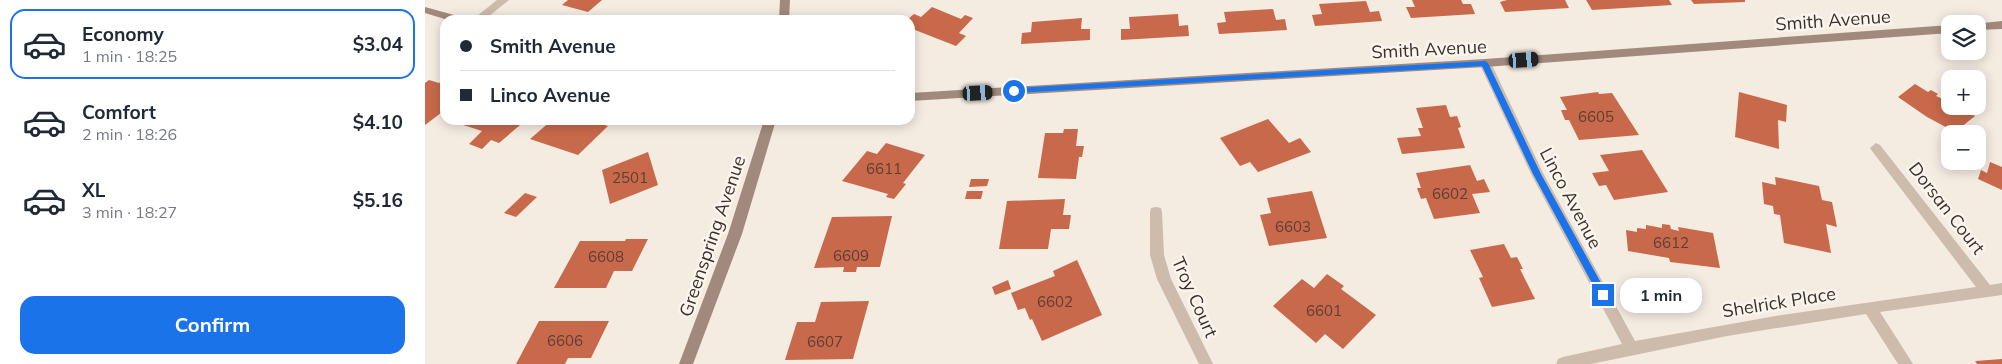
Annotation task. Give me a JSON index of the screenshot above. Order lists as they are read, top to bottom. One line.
{"streets":{"main road":["Smith Avenue","Greenspring Avenue"],"street":["Linco Avenue","Dorsan Court","Troy Court","Shelrick Place"]},"crossings":[["Smith Avenue","Linco Avenue"],["Linco Avenue","Shelrick Place"],["Dorsan Court","Shelrick Place"]],"house_numbers":["6605","6611","2501","6602","6603","6612","6609","6608","6602","6601","6606","6607"],"page":{"list":[{"name":"Economy","note":"1 min · 18:25","value":"$3.04"},{"name":"Comfort","note":"2 min · 18:26","value":"$4.10"},{"name":"XL","note":"3 min · 18:27","value":"$5.16"}],"map_buttons":["+","−"],"banner":["Smith Avenue","Linco Avenue"],"bubble":"1 min","buttons":"Confirm"}}
